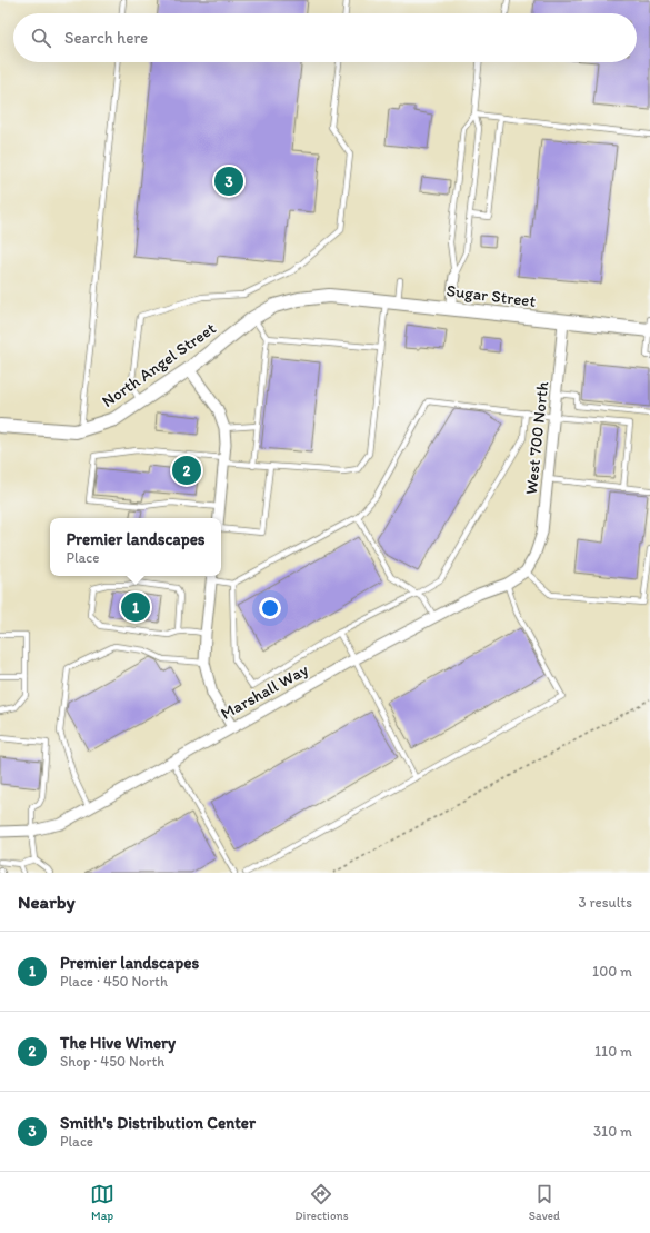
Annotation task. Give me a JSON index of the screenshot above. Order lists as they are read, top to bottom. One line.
{"streets":{"street":["Sugar Street","North Angel Street","West 700 North","Marshall Way"]},"crossings":[["Sugar Street","North Angel Street"],["Sugar Street","West 700 North"],["West 700 North","Marshall Way"]],"page":{"search":"Search here","pins":["3","2","1"],"popup":["Premier landscapes","Place"],"heading":["Nearby","3 results"],"list":[{"mark":"1","name":"Premier landscapes","note":"Place · 450 North","value":"100 m"},{"mark":"2","name":"The Hive Winery","note":"Shop · 450 North","value":"110 m"},{"mark":"3","name":"Smith's Distribution Center","note":"Place","value":"310 m"}],"nav":["Map","Directions","Saved"]}}
